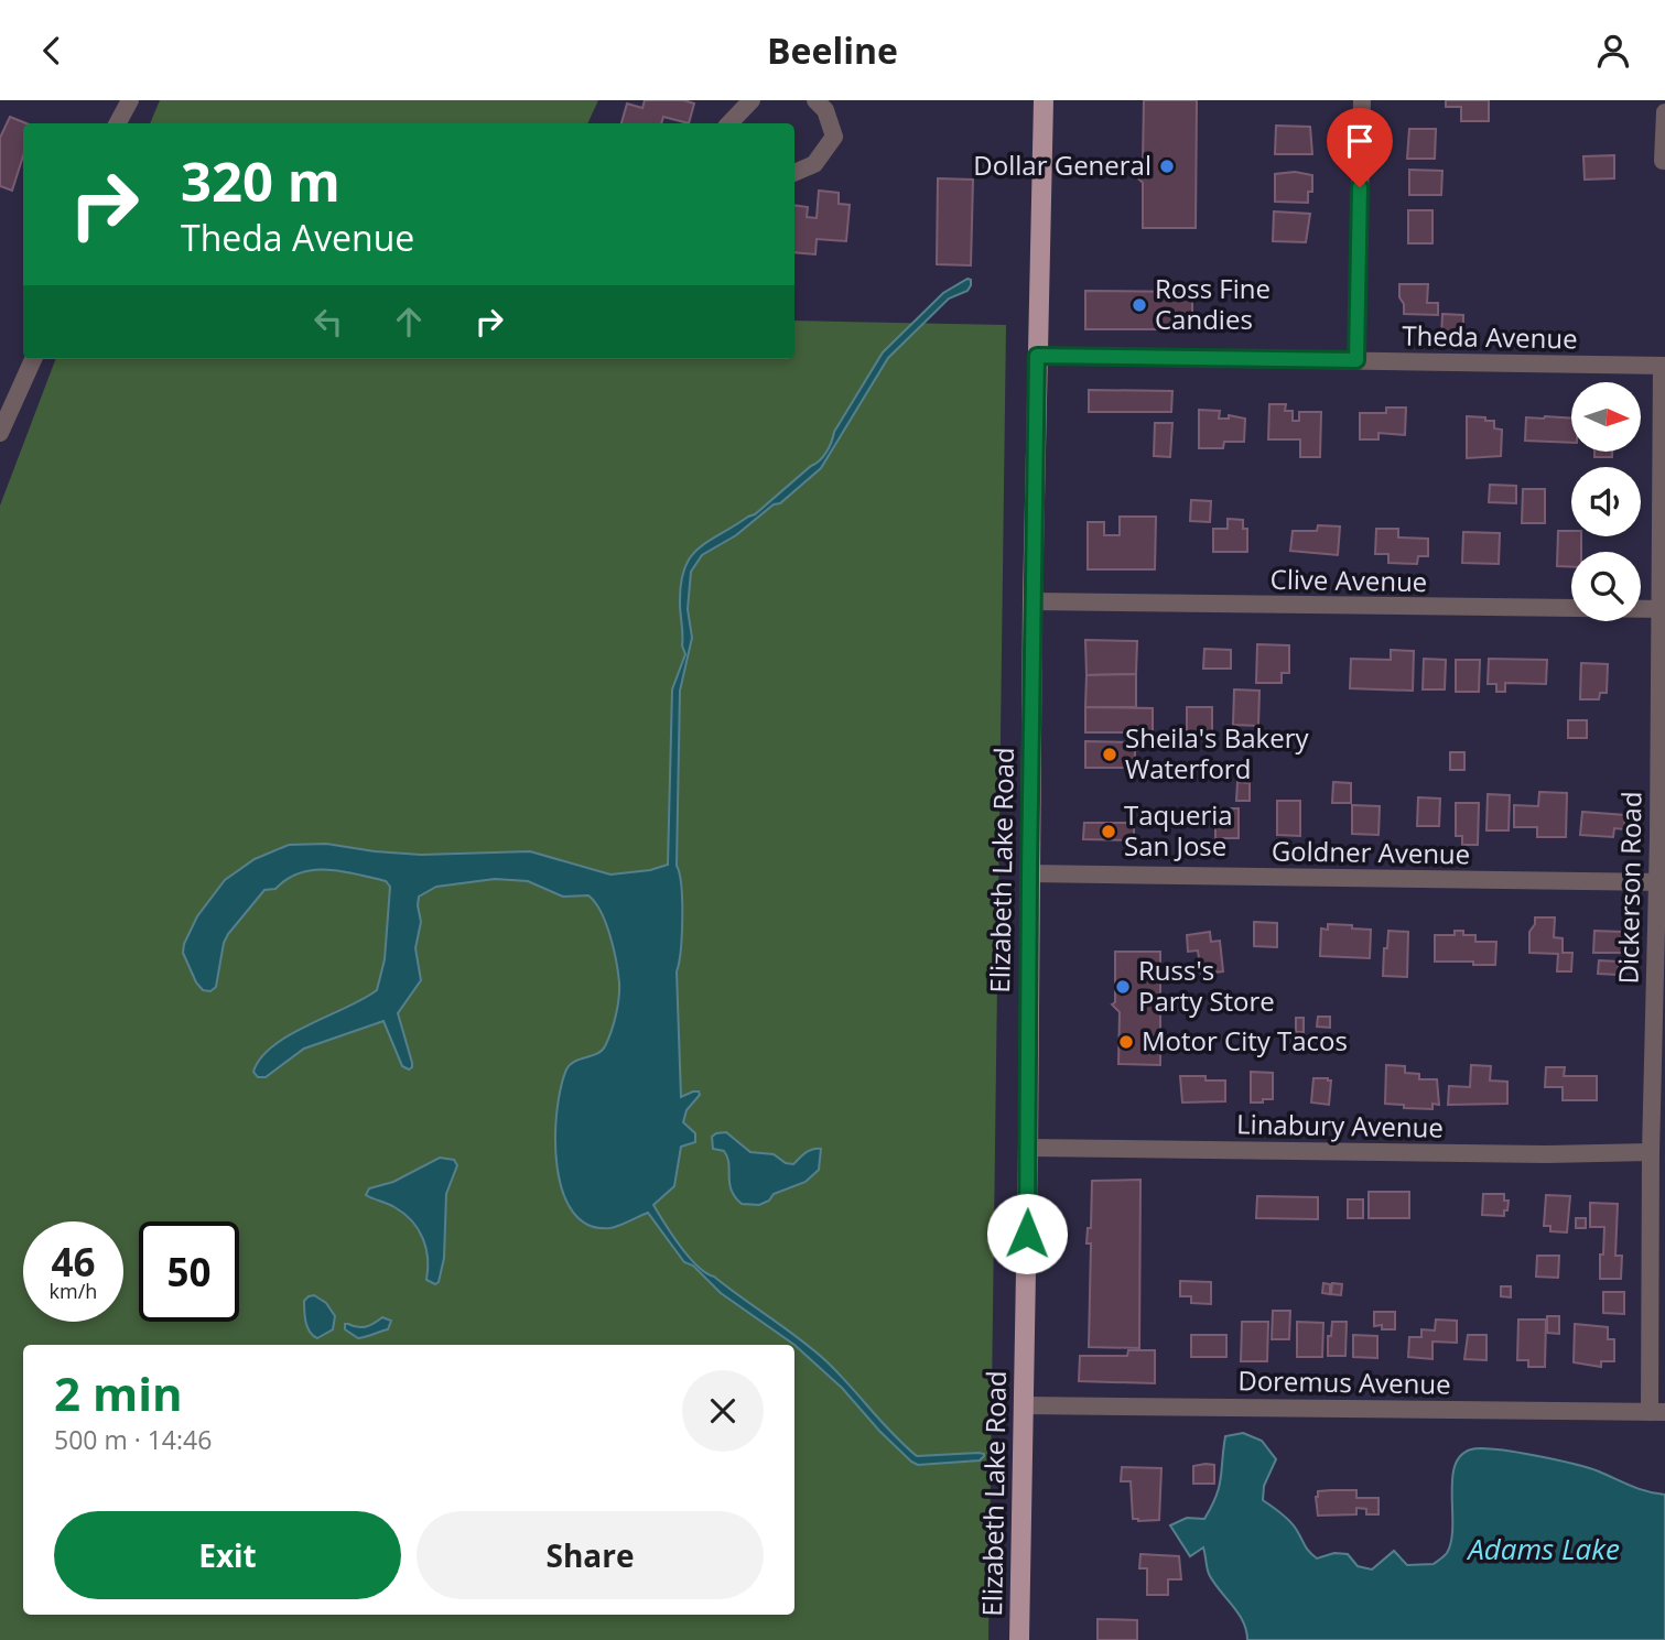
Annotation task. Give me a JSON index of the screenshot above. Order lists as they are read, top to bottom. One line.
{"streets":{"main road":["Elizabeth Lake Road"],"street":["Theda Avenue","Clive Avenue","Goldner Avenue","Dickerson Road","Linabury Avenue","Doremus Avenue"]},"crossings":[["Theda Avenue","Elizabeth Lake Road"],["Theda Avenue","Dickerson Road"],["Clive Avenue","Elizabeth Lake Road"],["Clive Avenue","Dickerson Road"],["Goldner Avenue","Elizabeth Lake Road"],["Goldner Avenue","Dickerson Road"],["Elizabeth Lake Road","Linabury Avenue"],["Elizabeth Lake Road","Doremus Avenue"],["Dickerson Road","Linabury Avenue"],["Dickerson Road","Doremus Avenue"]],"water":["Adams Lake"],"places":["Dollar General","Ross Fine Candies","Sheila's Bakery Waterford","Taqueria San Jose","Russ's Party Store","Motor City Tacos"],"north":"right","page":{"header":"Beeline","turn":["320 m","Theda Avenue"],"speed":"46 km/h","limit":"50","heading":["2 min","500 m · 14:46"],"buttons":["Exit","Share"]}}
